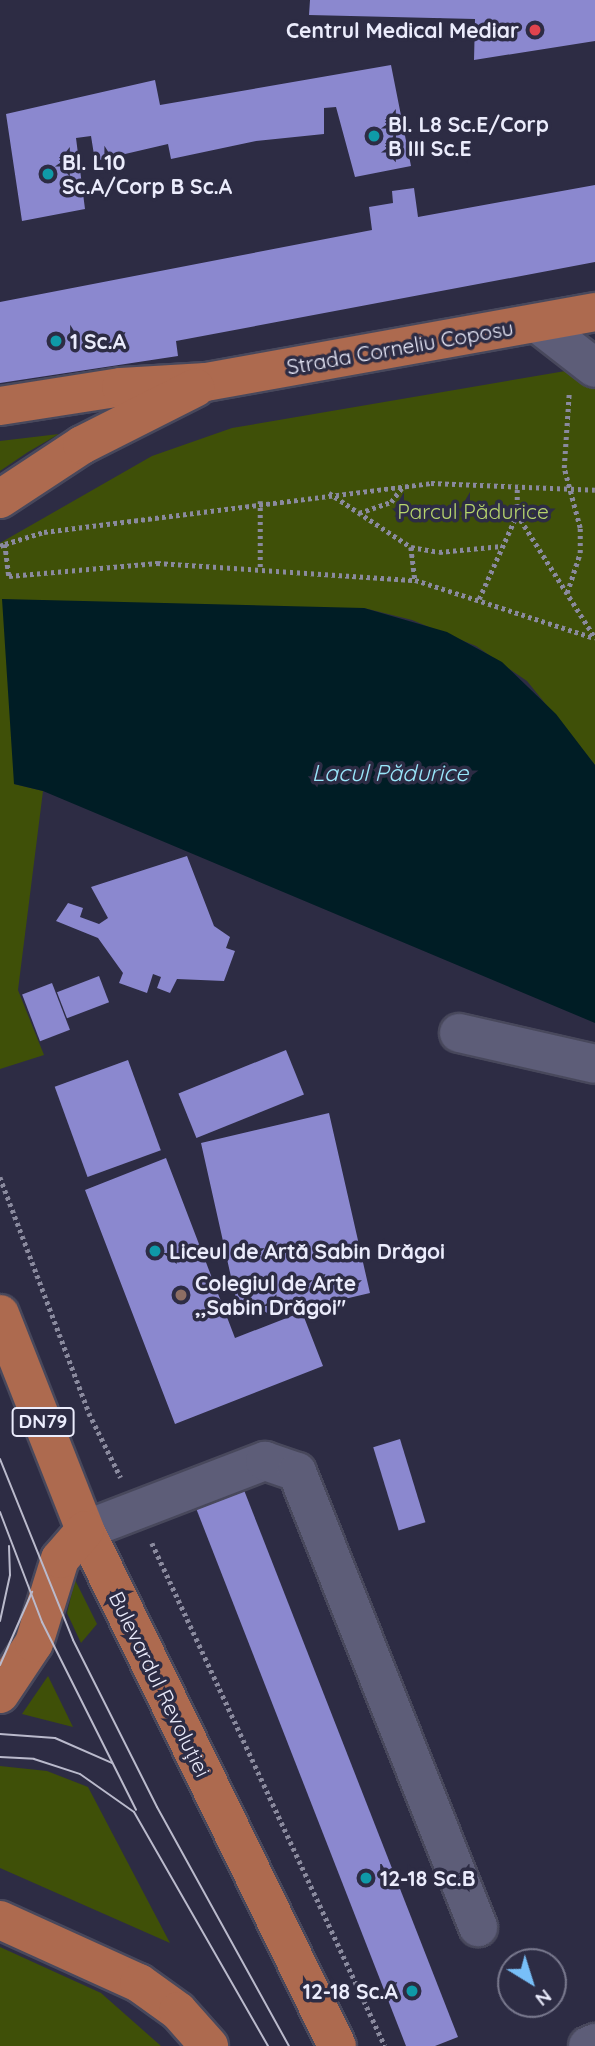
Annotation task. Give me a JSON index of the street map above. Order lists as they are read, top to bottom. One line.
{"streets":{"main road":["Strada Corneliu Coposu","DN79","Bulevardul Revoluției"]},"water":["Lacul Pădurice"],"parks":["Parcul Pădurice"],"places":["Centrul Medical Mediar","Bl. L8 Sc.E/Corp B III Sc.E","Bl. L10 Sc.A/Corp B Sc.A","1 Sc.A","Liceul de Artă Sabin Drăgoi","Colegiul de Arte ,,Sabin Drăgoi\"","12-18 Sc.B","12-18 Sc.A"],"north":"bottom right"}
